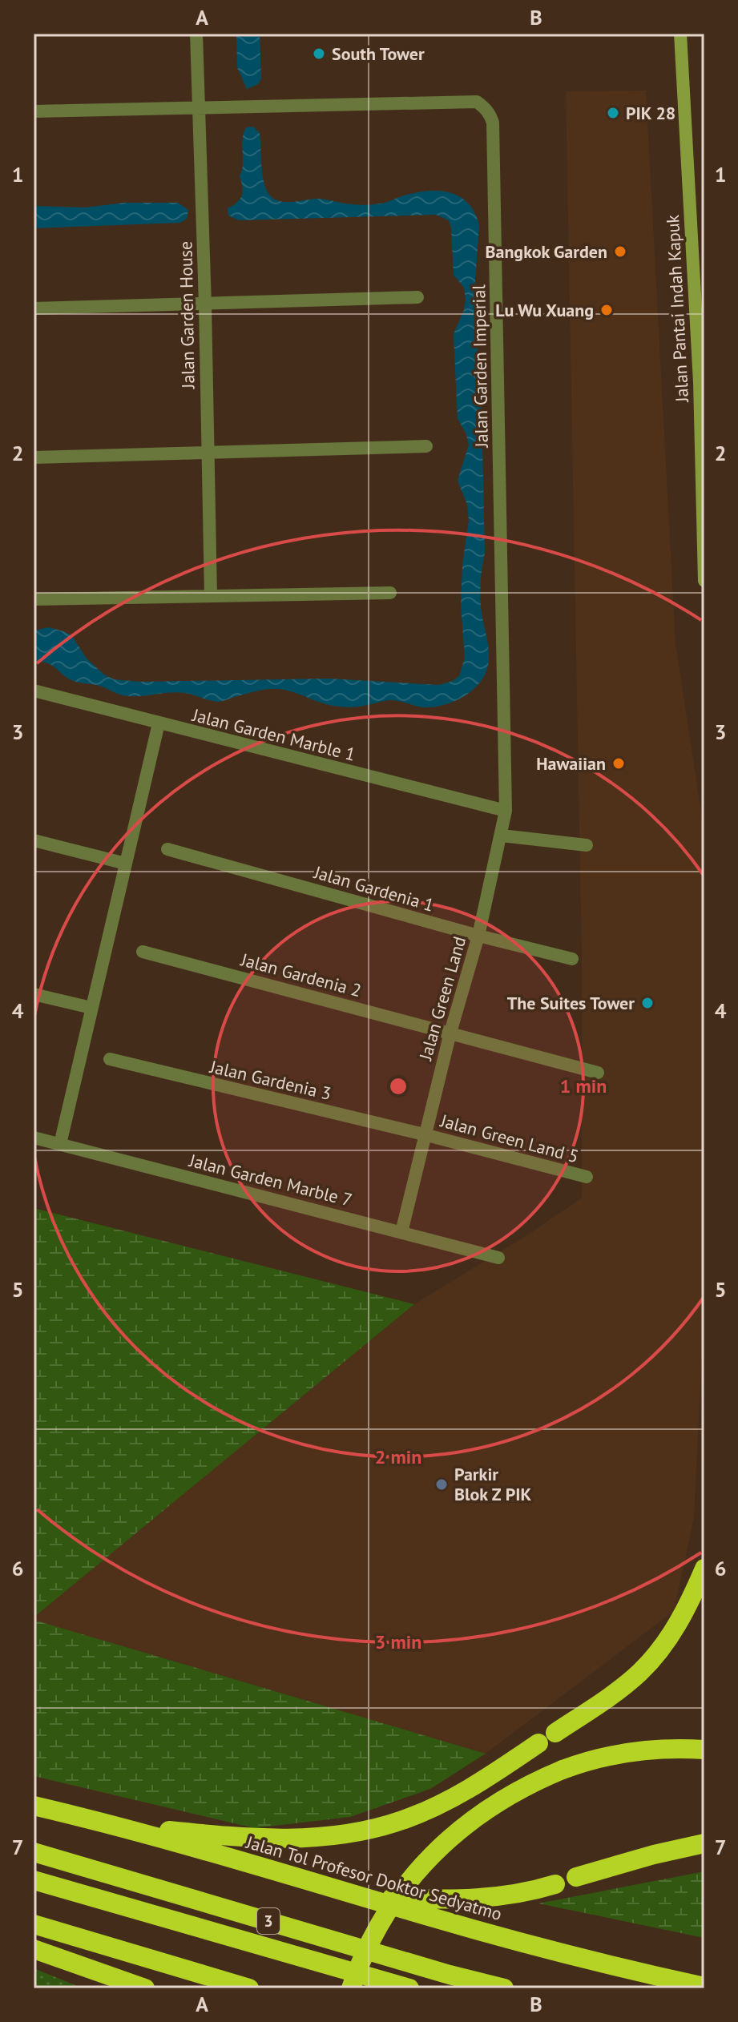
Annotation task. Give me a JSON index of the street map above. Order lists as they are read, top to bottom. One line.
{"streets":{"highway":["Jalan Tol Profesor Doktor Sedyatmo","3"],"main road":["Jalan Pantai Indah Kapuk"],"street":["Jalan Garden House","Jalan Garden Imperial","Jalan Garden Marble 1","Jalan Gardenia 1","Jalan Gardenia 2","Jalan Green Land","Jalan Gardenia 3","Jalan Green Land 5","Jalan Garden Marble 7"]},"crossings":[["Jalan Garden House","Jalan Garden Imperial"],["Jalan Garden Imperial","Jalan Garden Marble 1"],["Jalan Garden Imperial","Jalan Green Land"],["Jalan Garden Marble 1","Jalan Green Land"],["Jalan Gardenia 1","Jalan Green Land"],["Jalan Gardenia 2","Jalan Green Land"],["Jalan Green Land","Jalan Gardenia 3"],["Jalan Green Land","Jalan Green Land 5"],["Jalan Green Land","Jalan Garden Marble 7"],["Jalan Gardenia 3","Jalan Green Land 5"]],"places":["South Tower","PIK 28","Bangkok Garden","Lu Wu Xuang","Hawaiian","The Suites Tower","Parkir Blok Z PIK"],"grid":{"columns":["A","B"],"rows":["1","2","3","4","5","6","7"]},"rings":["1 min","2 min","3 min"]}
